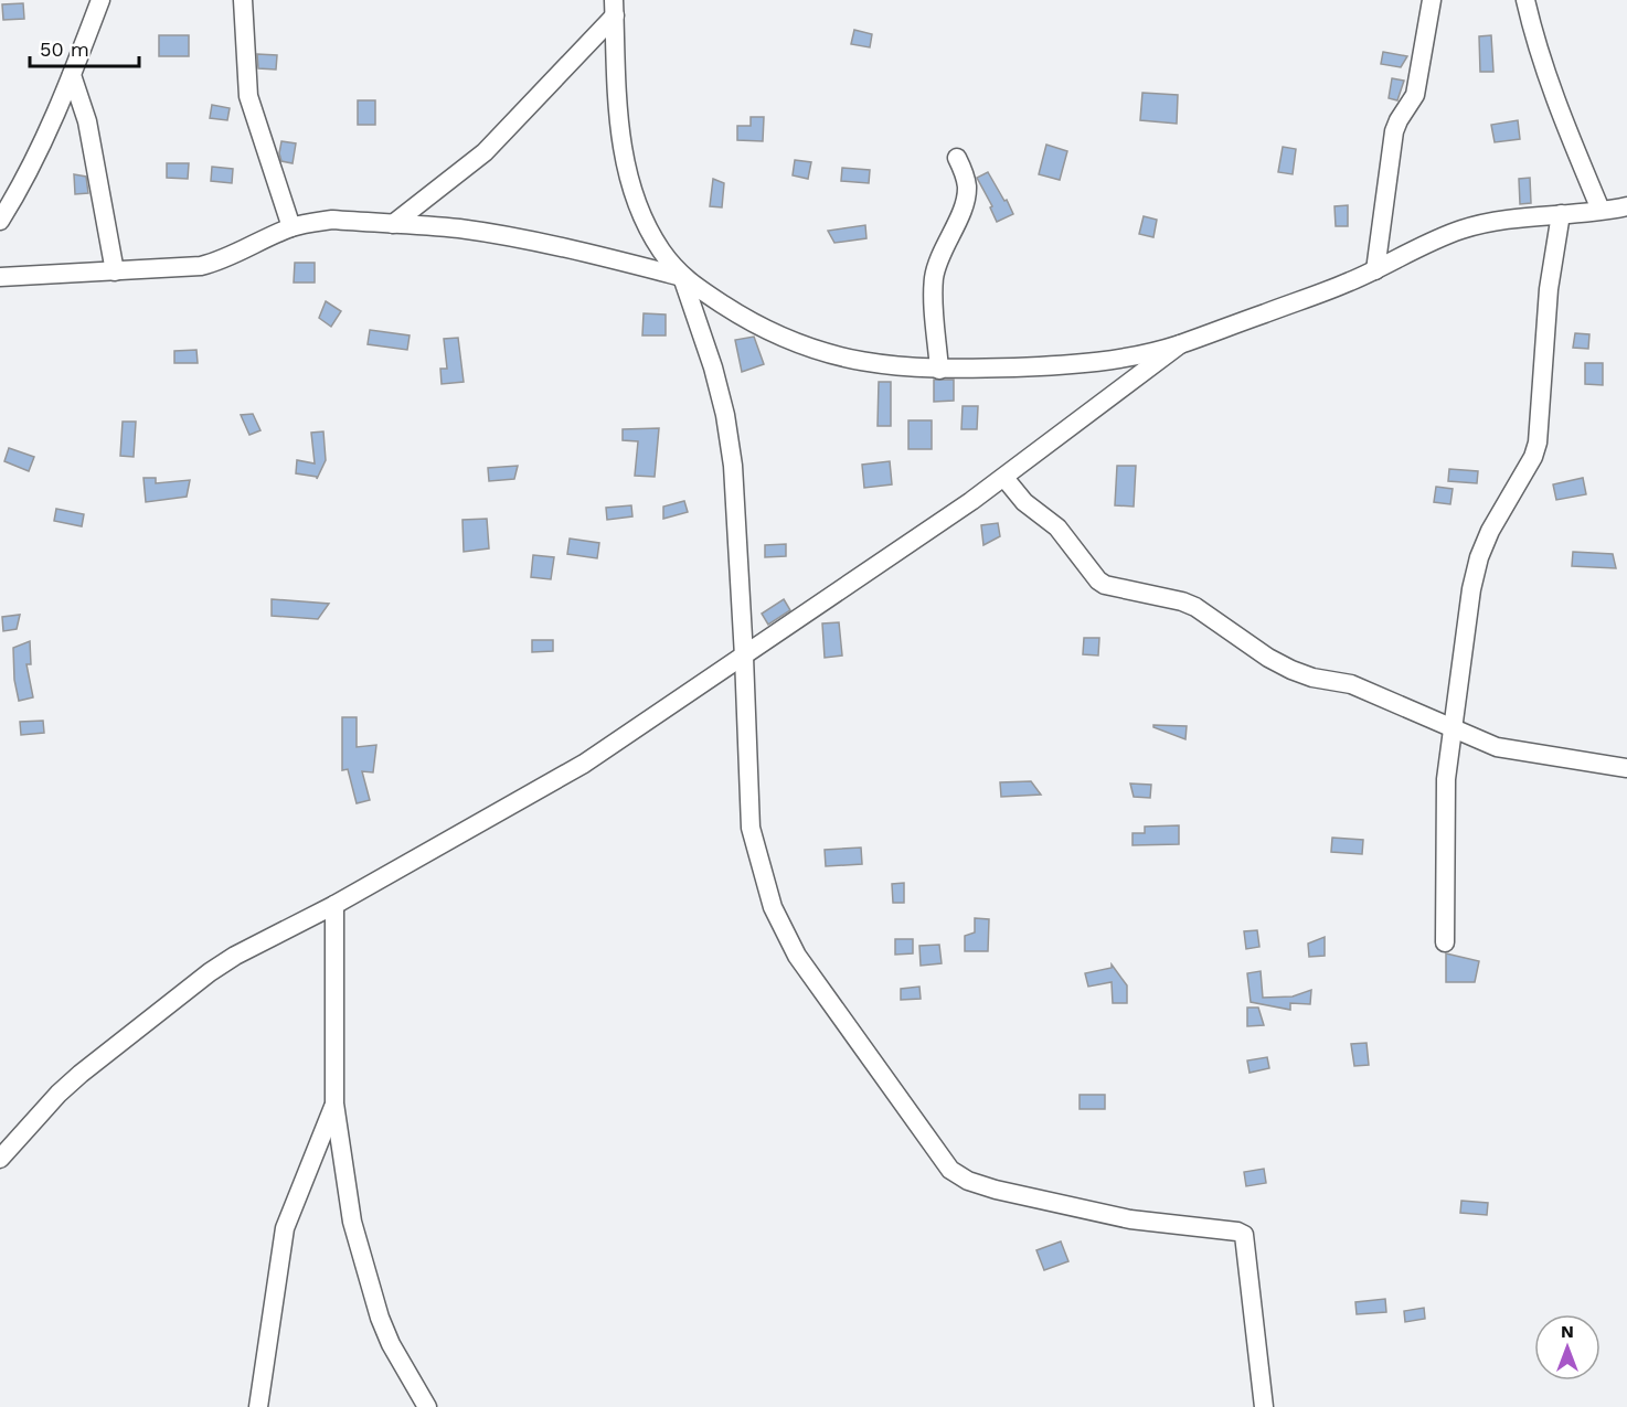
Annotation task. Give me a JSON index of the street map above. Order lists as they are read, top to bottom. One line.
{"scale_bar":"50 m","north":"top"}
